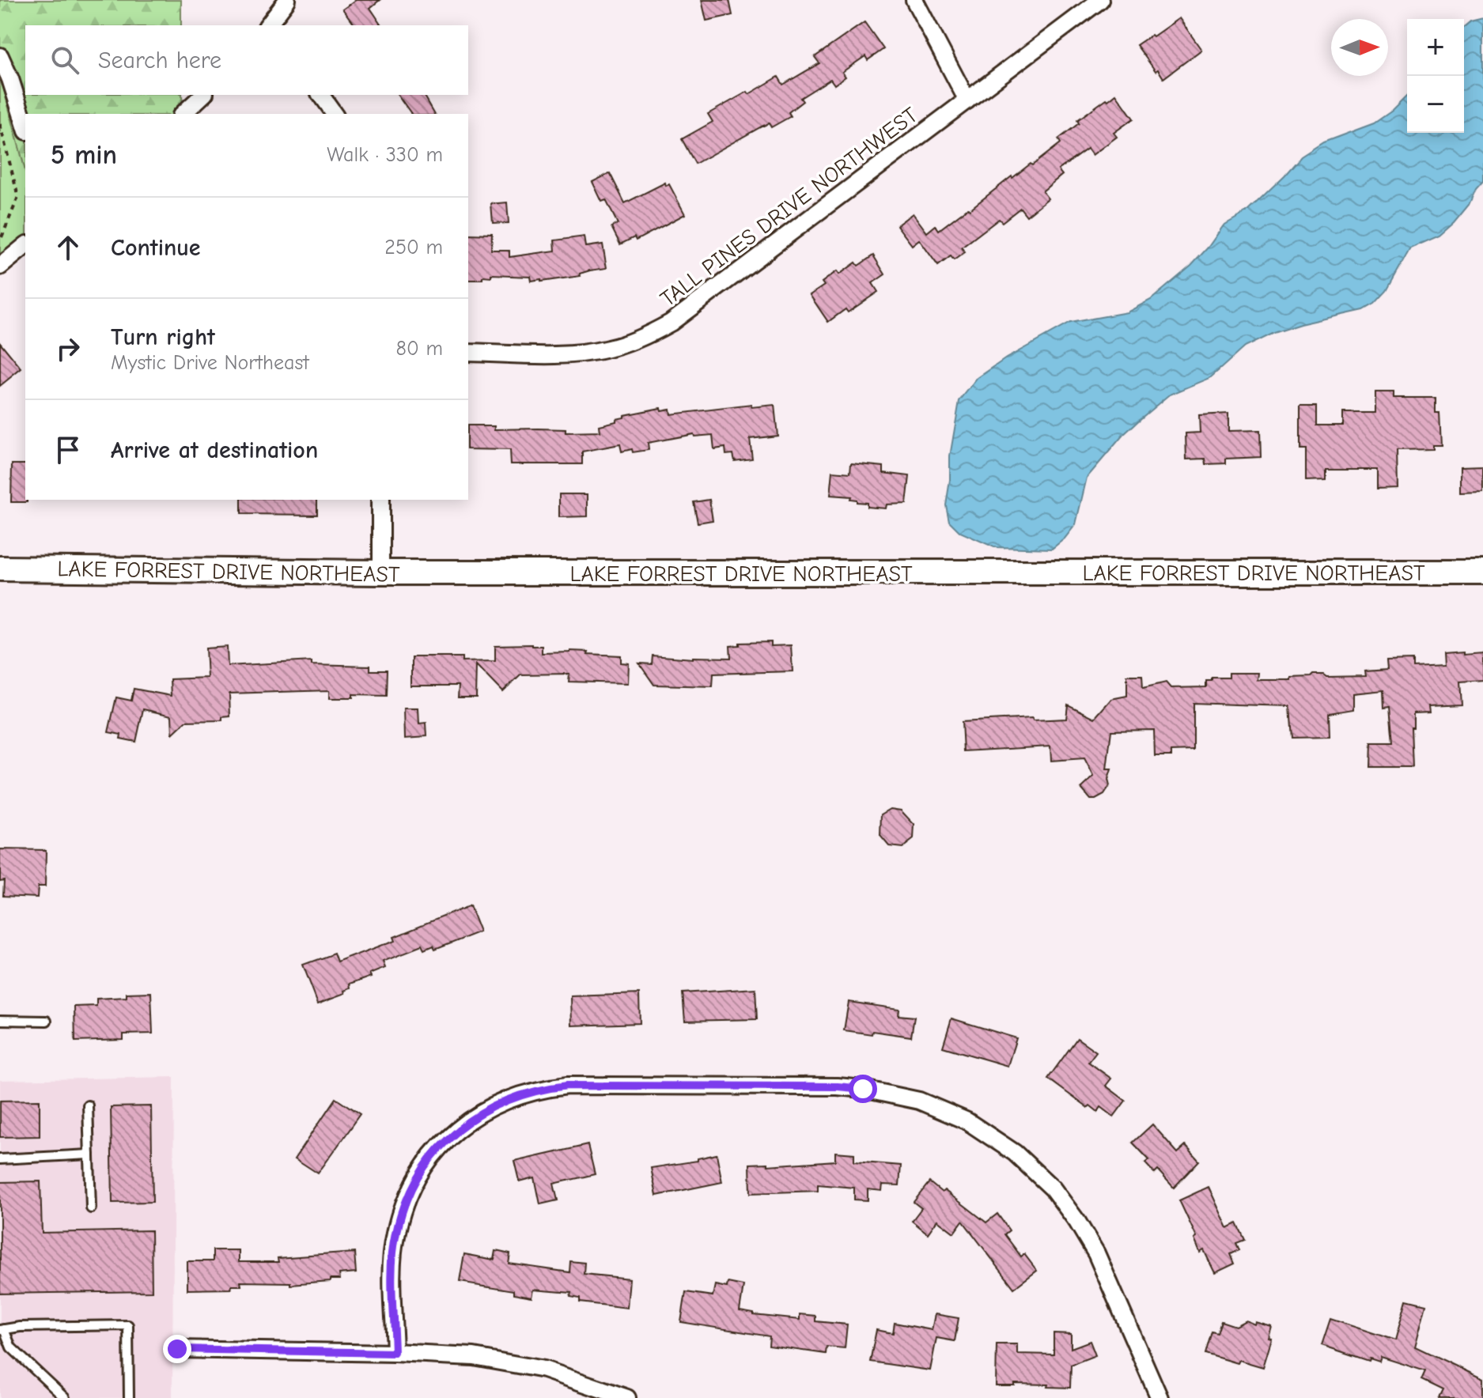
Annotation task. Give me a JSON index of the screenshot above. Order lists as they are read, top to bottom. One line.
{"streets":{"street":["TALL PINES DRIVE NORTHWEST","LAKE FORREST DRIVE NORTHEAST"]},"north":"right","page":{"map_buttons":["+","−"],"search":"Search here","heading":["5 min","Walk · 330 m"],"list":[["Continue","250 m"],["Turn right","Mystic Drive Northeast","80 m"],"Arrive at destination"]}}
